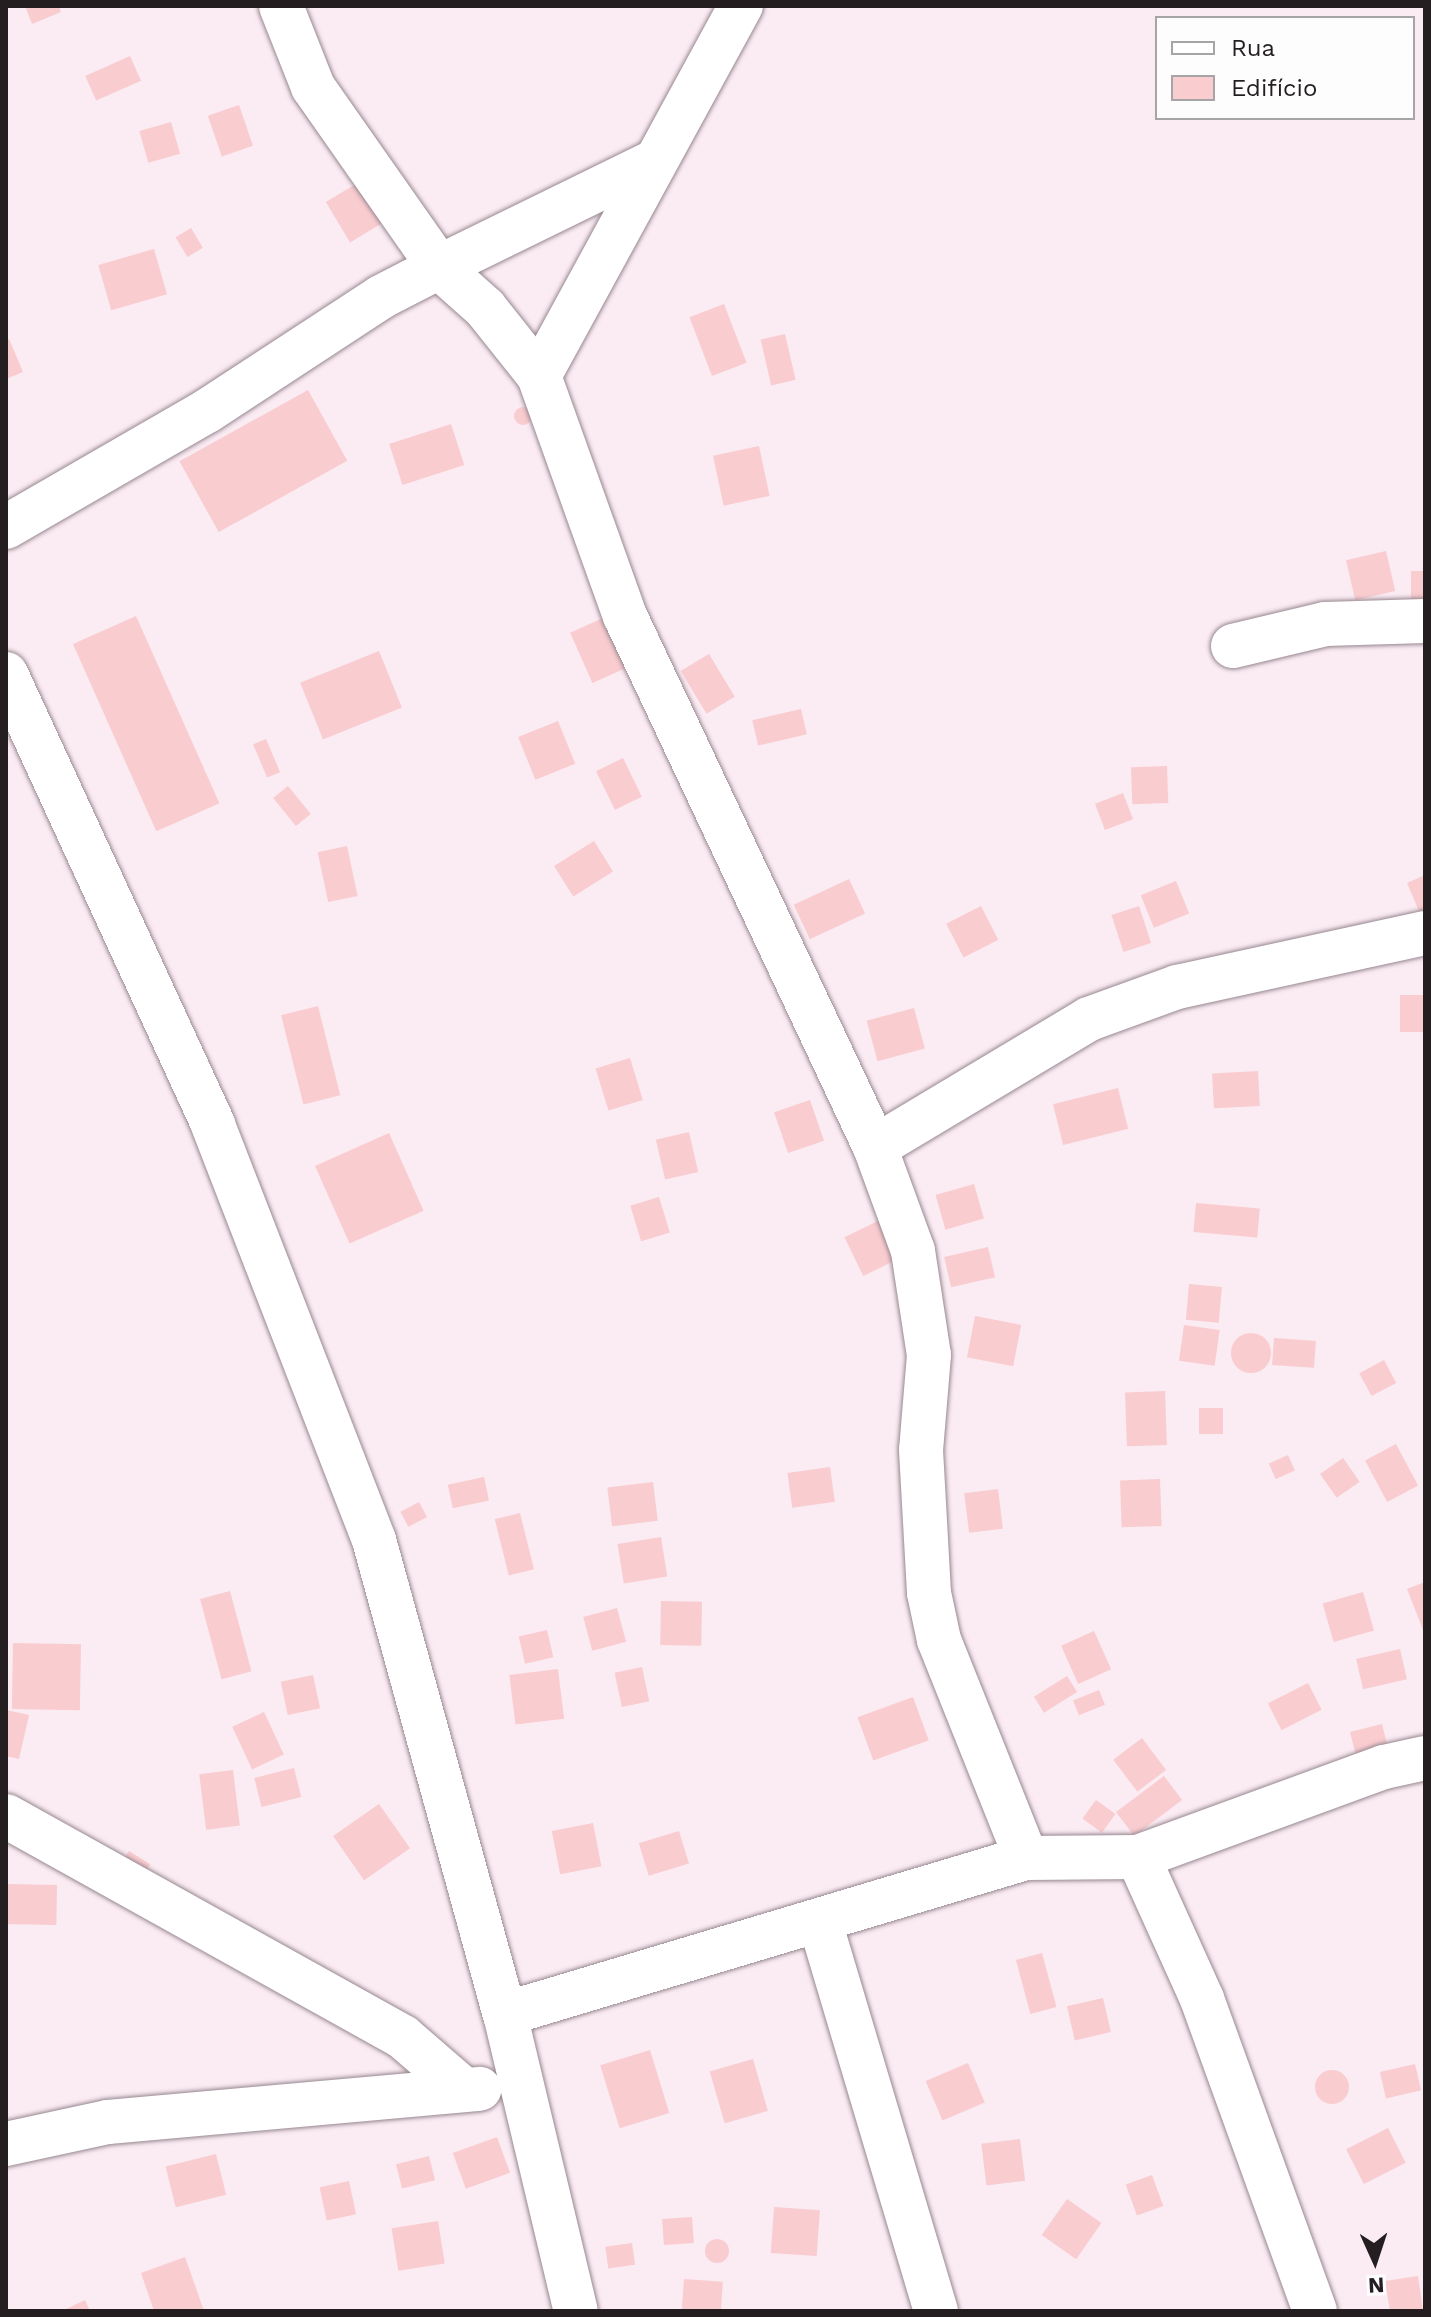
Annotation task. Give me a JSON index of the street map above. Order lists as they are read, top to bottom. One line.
{"legend":["Rua","Edifício"],"north":"bottom"}
